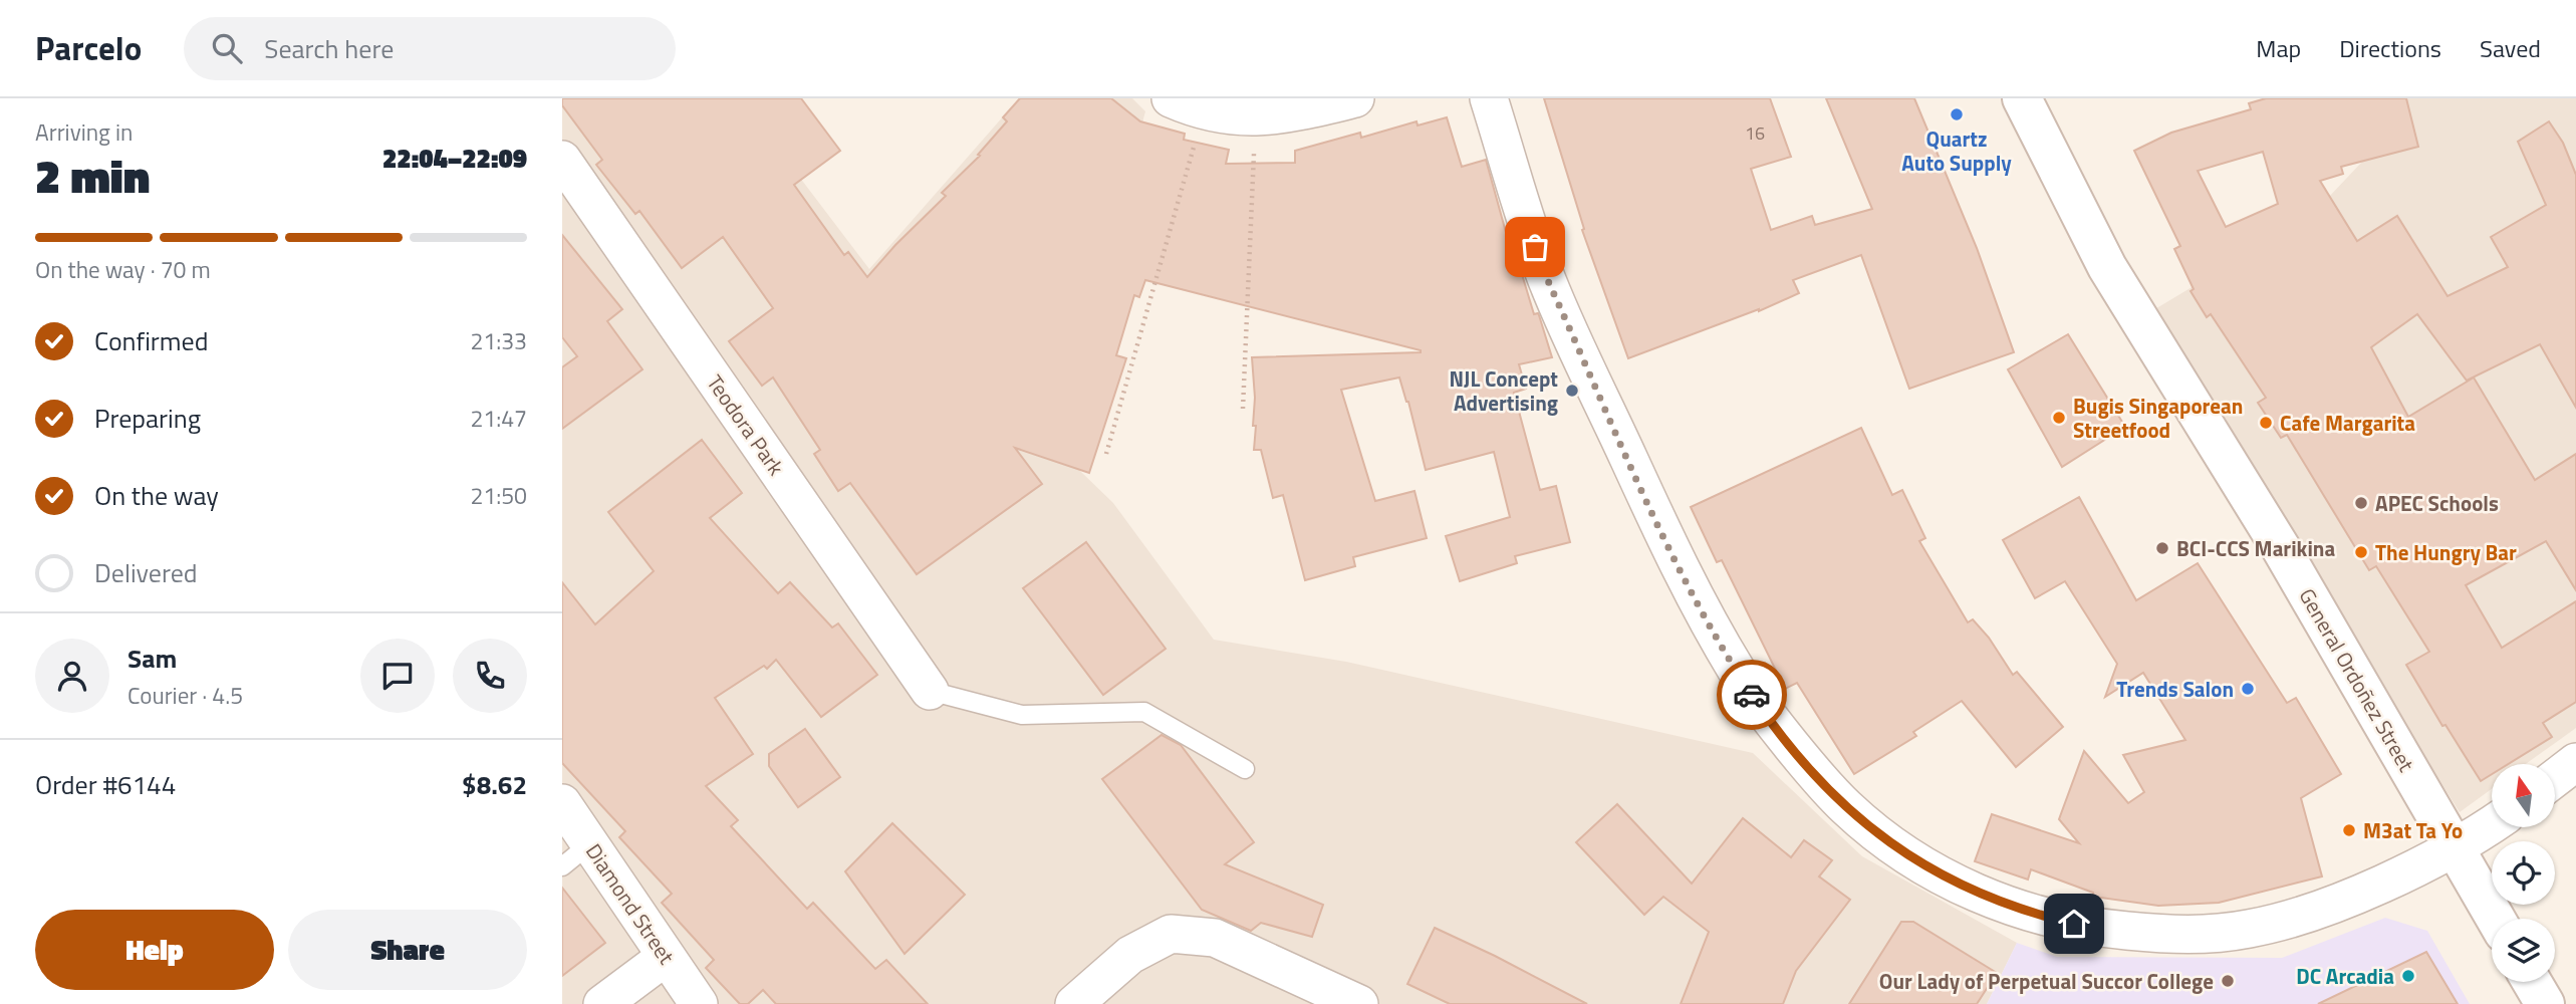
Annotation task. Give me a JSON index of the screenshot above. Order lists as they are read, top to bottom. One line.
{"streets":{"main road":["General Ordoñez Street"],"street":["Teodora Park","Diamond Street"]},"places":["Quartz Auto Supply","NJL Concept Advertising","Bugis Singaporean Streetfood","Cafe Margarita","APEC Schools","BCI-CCS Marikina","The Hungry Bar","Trends Salon","M3at Ta Yo","DC Arcadia","Our Lady of Perpetual Succor College"],"house_numbers":["16"],"north":"top","page":{"header":"Parcelo","search":"Search here","nav":["Map","Directions","Saved"],"heading":["2 min","Arriving in","22:04–22:09"],"panel":["Sam","Courier · 4.5","Order #6144","$8.62"],"bar":"On the way · 70 m","list":[["Confirmed","21:33"],["Preparing","21:47"],["On the way","21:50"],"Delivered"],"buttons":["Help","Share"]}}
